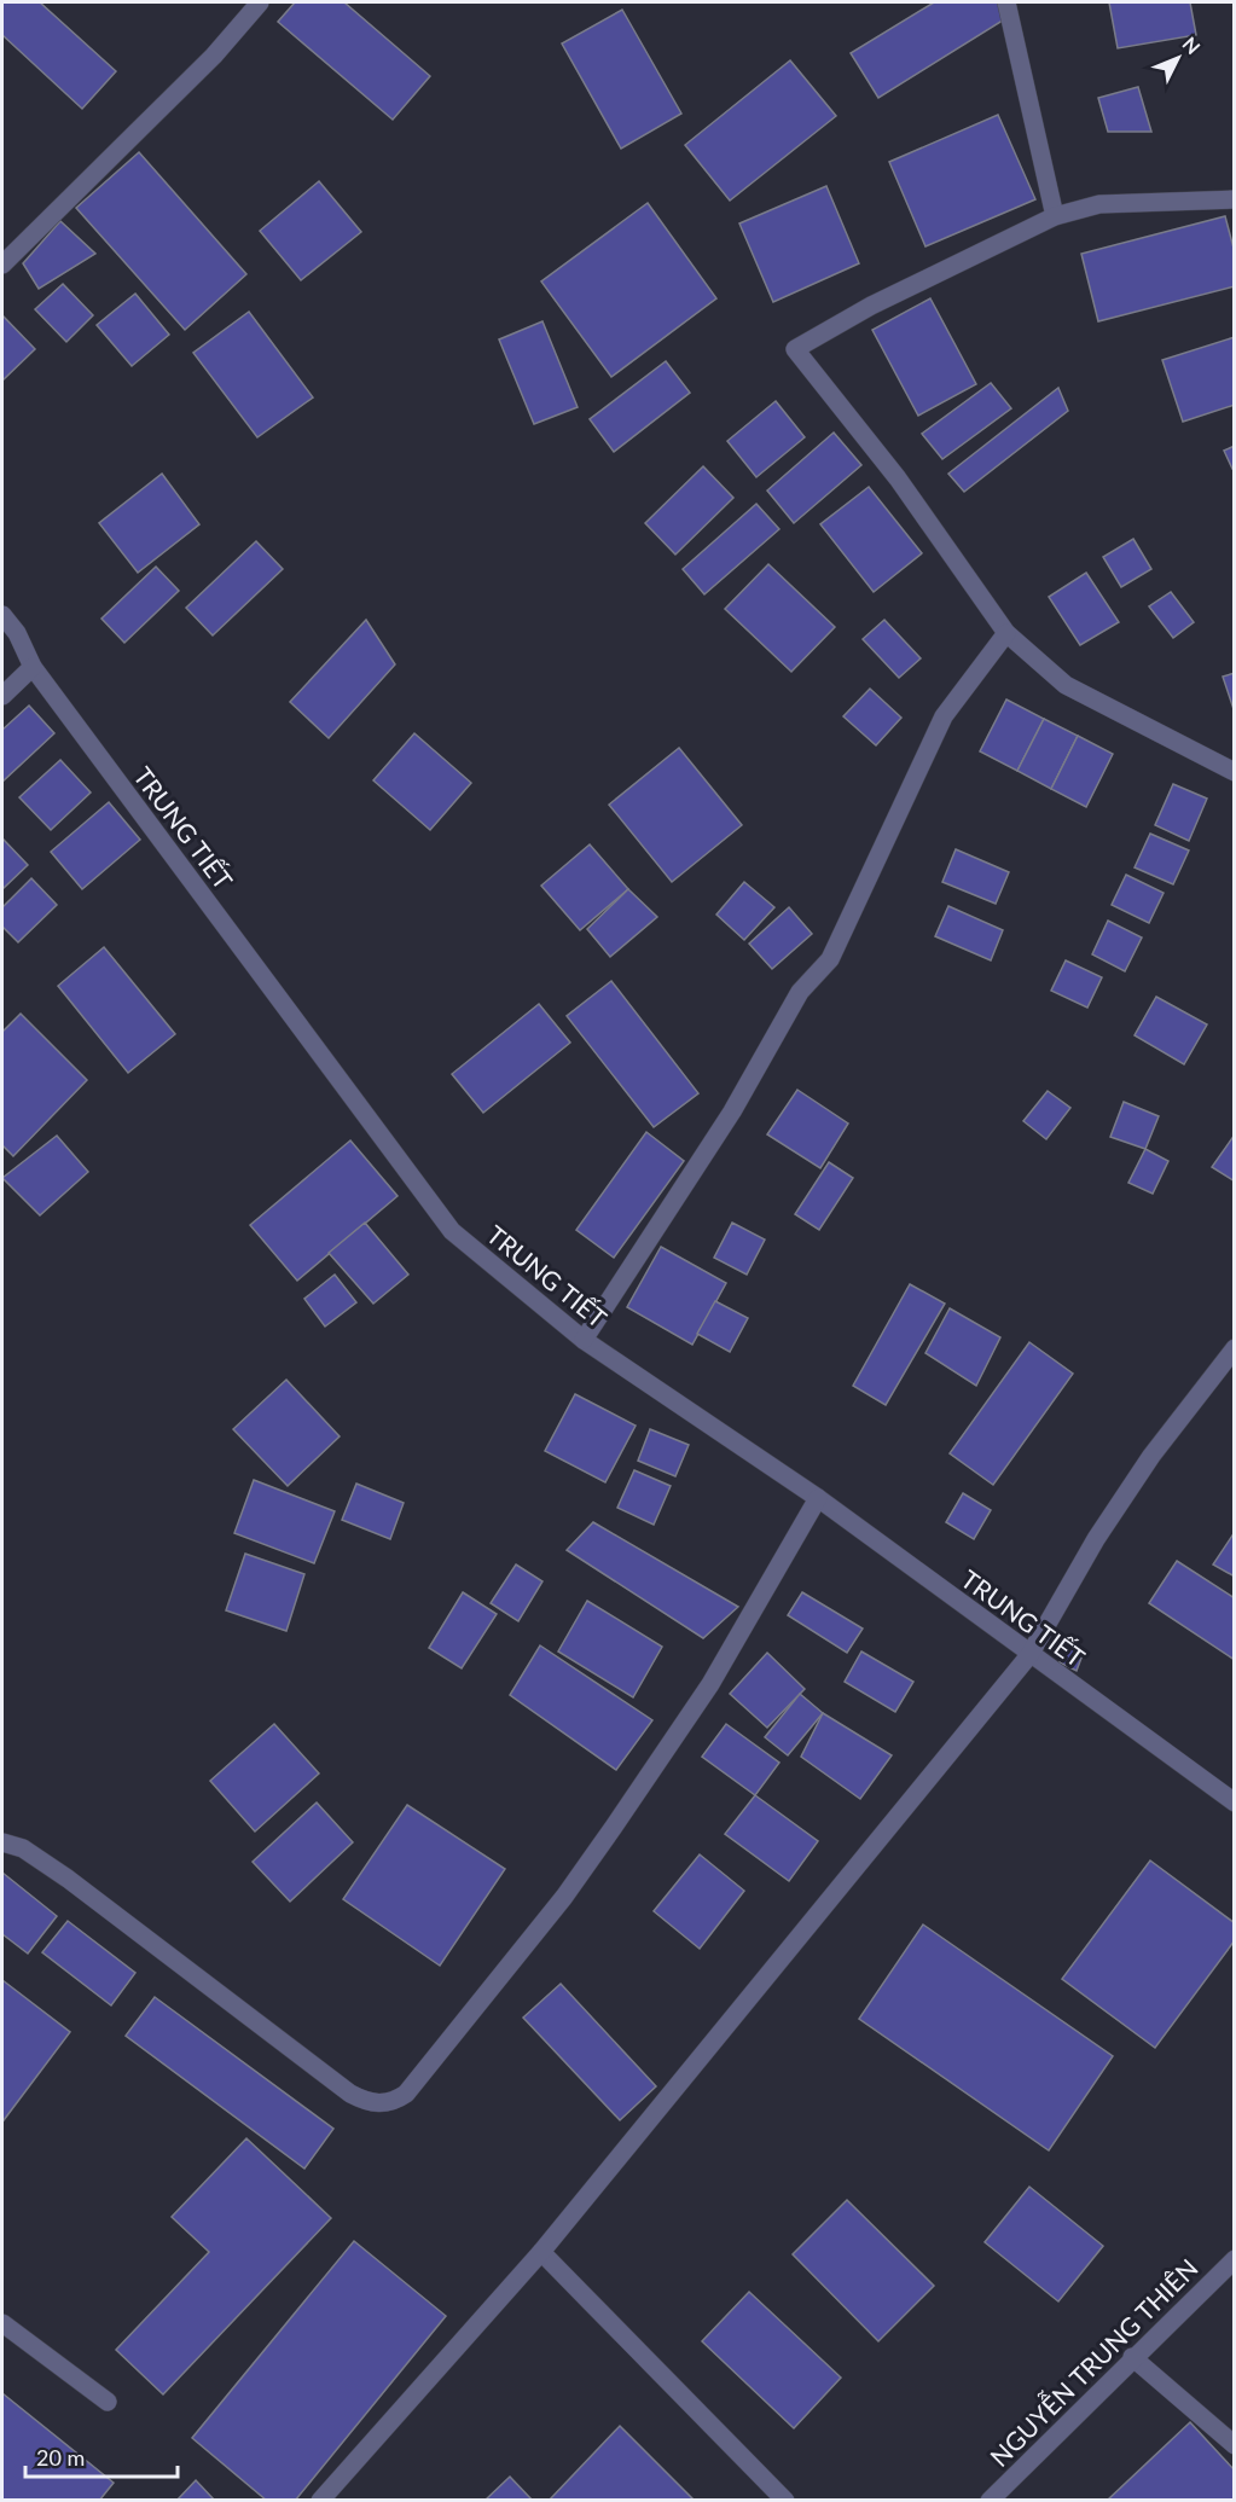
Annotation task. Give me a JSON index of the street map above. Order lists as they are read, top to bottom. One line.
{"streets":{"street":["TRUNG TIẾT","NGUYỄN TRUNG THIÊN"]},"scale_bar":"20 m","north":"top right"}
